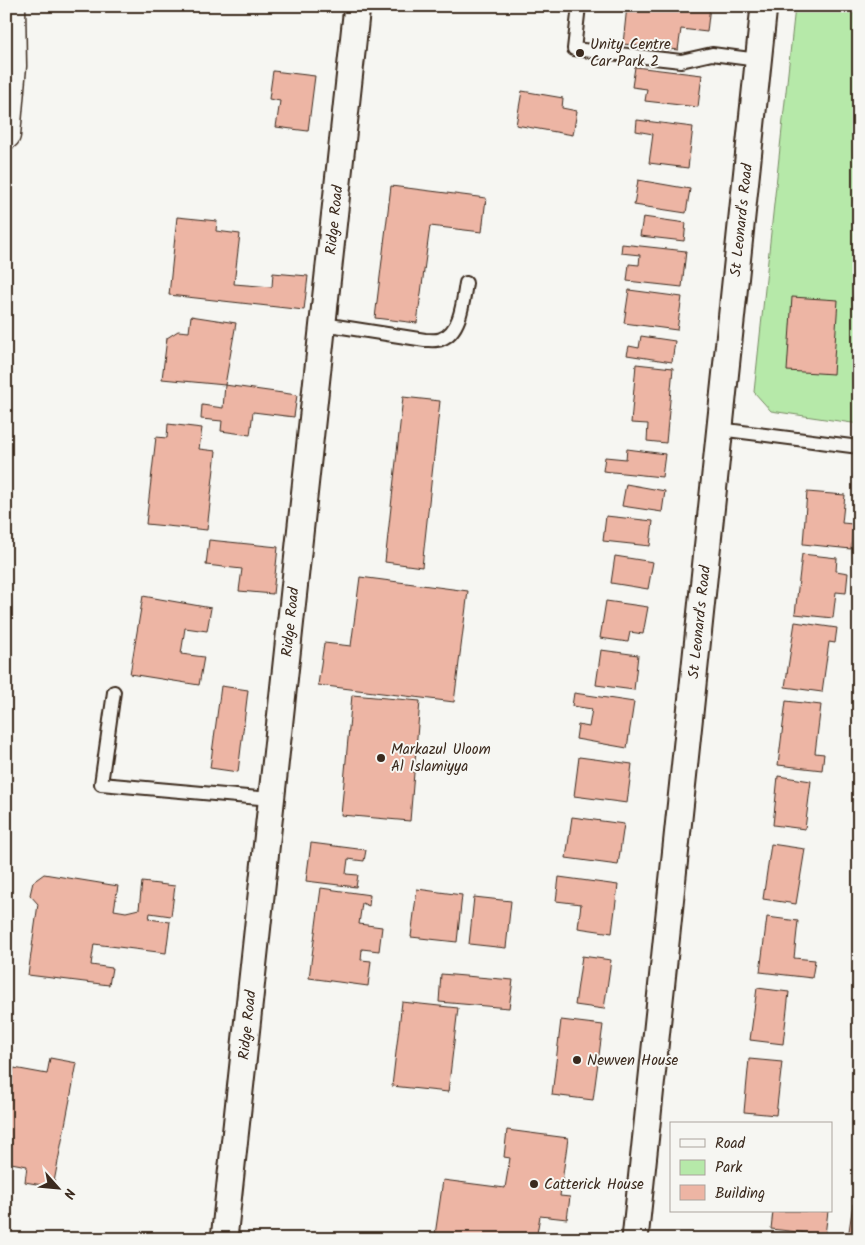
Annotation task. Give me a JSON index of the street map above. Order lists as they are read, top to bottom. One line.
{"streets":{"street":["Ridge Road","St Leonard's Road"]},"places":["Unity Centre Car Park 2","Markazul Uloom Al Islamiyya","Newven House","Catterick House"],"legend":["Road","Park","Building"],"north":"bottom right"}
